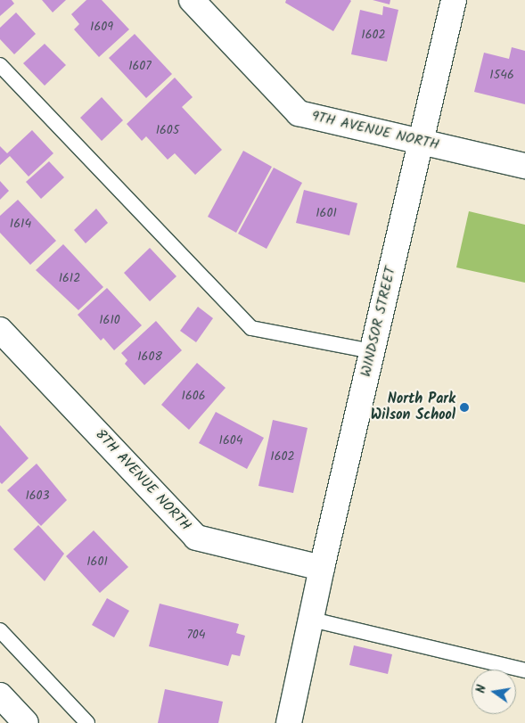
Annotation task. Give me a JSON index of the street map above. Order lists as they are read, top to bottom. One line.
{"streets":{"street":["9TH AVENUE NORTH","WINDSOR STREET","8TH AVENUE NORTH"]},"crossings":[["9TH AVENUE NORTH","WINDSOR STREET"],["WINDSOR STREET","8TH AVENUE NORTH"]],"places":["North Park Wilson School"],"house_numbers":["1609","1602","1607","1546","1605","1601","1614","1612","1610","1608","1606","1604","1602","1603","1601","704"],"north":"left"}
